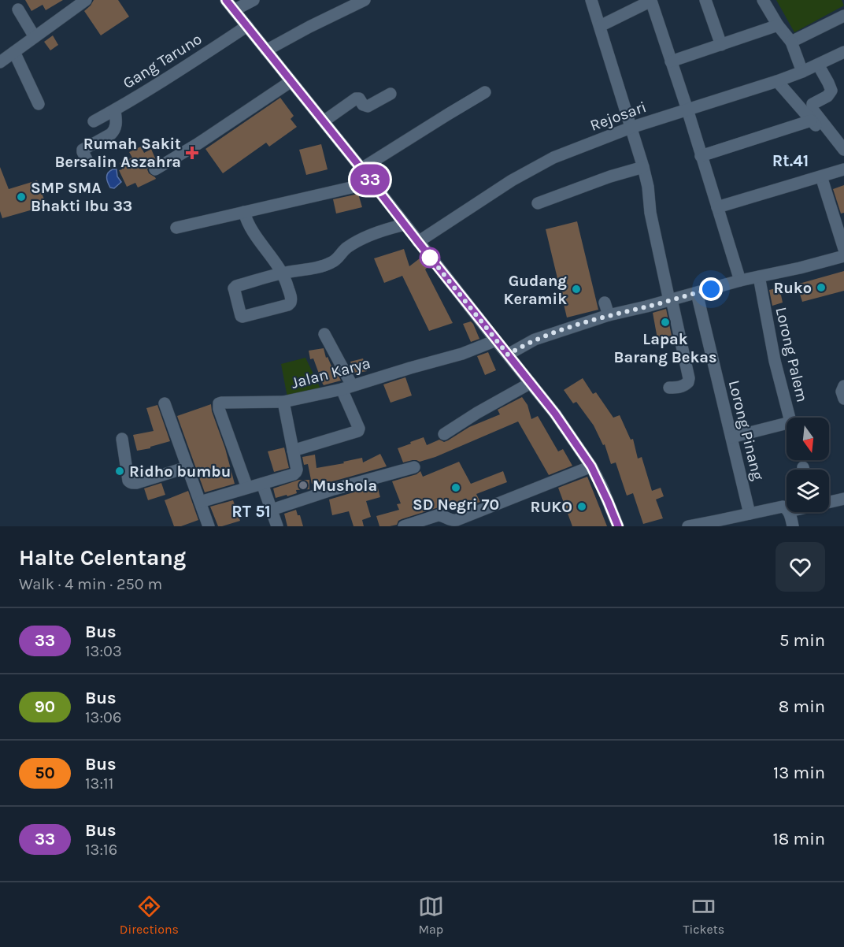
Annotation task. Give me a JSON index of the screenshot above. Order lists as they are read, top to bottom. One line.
{"streets":{"street":["Gang Taruno","Rejosari","Lorong Palem","Jalan Karya","Lorong Pinang"]},"districts":["Rt.41","RT 51"],"places":{"health":["Rumah Sakit Bersalin Aszahra"],"other":["SMP SMA Bhakti Ibu 33","Ruko","Gudang Keramik","Lapak Barang Bekas","Ridho bumbu","Mushola","SD Negri 70","RUKO"]},"lines":["bus line 33"],"north":"bottom","page":{"on_map":"33","heading":["Halte Celentang","Walk · 4 min · 250 m"],"list":[{"mark":"33","name":"Bus","note":"13:03","value":"5 min"},{"mark":"90","name":"Bus","note":"13:06","value":"8 min"},{"mark":"50","name":"Bus","note":"13:11","value":"13 min"},{"mark":"33","name":"Bus","note":"13:16","value":"18 min"}],"tabs":["Directions","Map","Tickets"]}}
